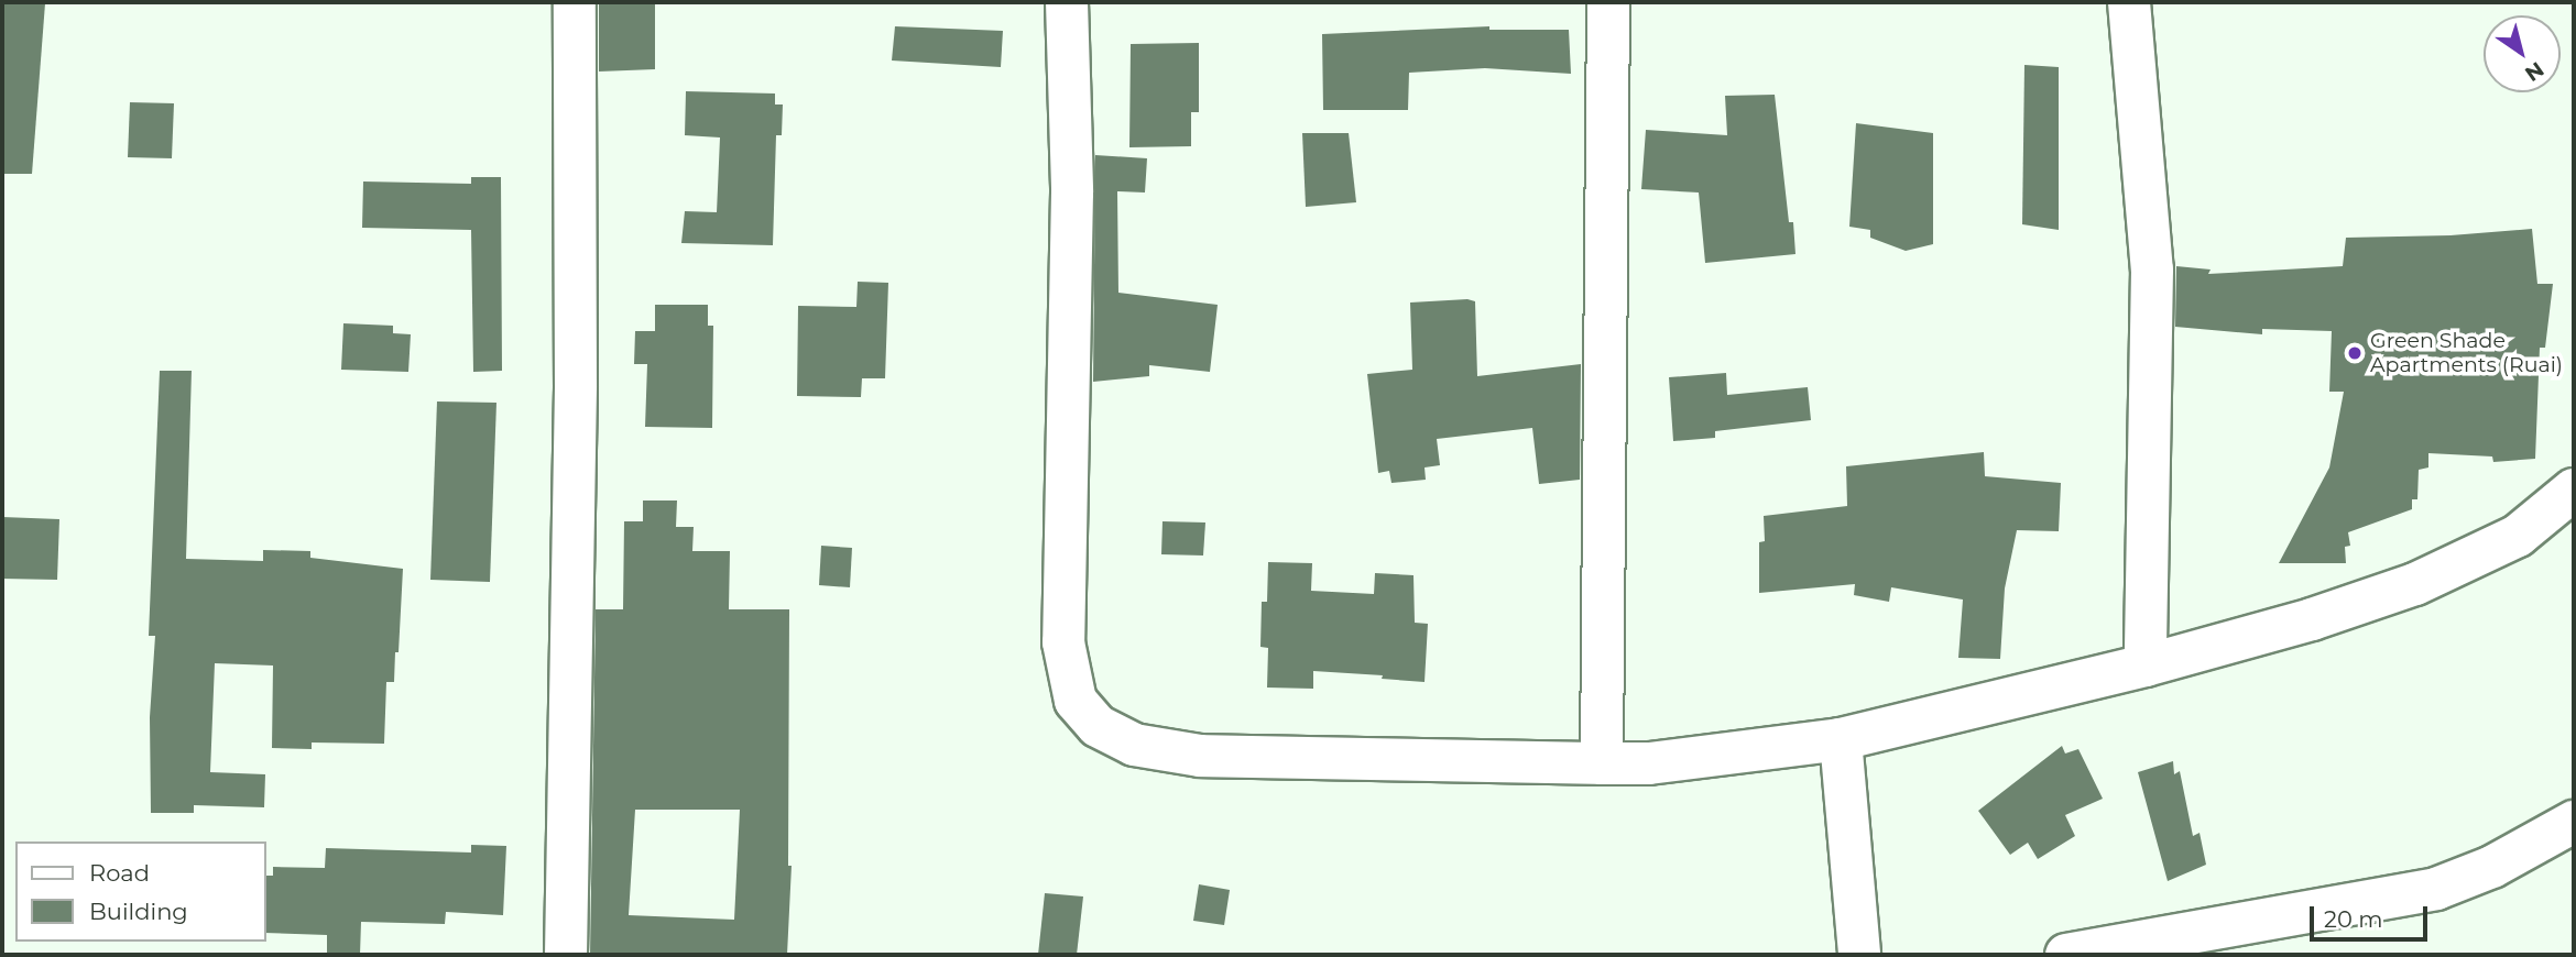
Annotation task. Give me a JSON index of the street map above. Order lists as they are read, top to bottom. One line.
{"places":["Green Shade Apartments (Ruai)"],"legend":["Road","Building"],"scale_bar":"20 m","north":"bottom right"}
